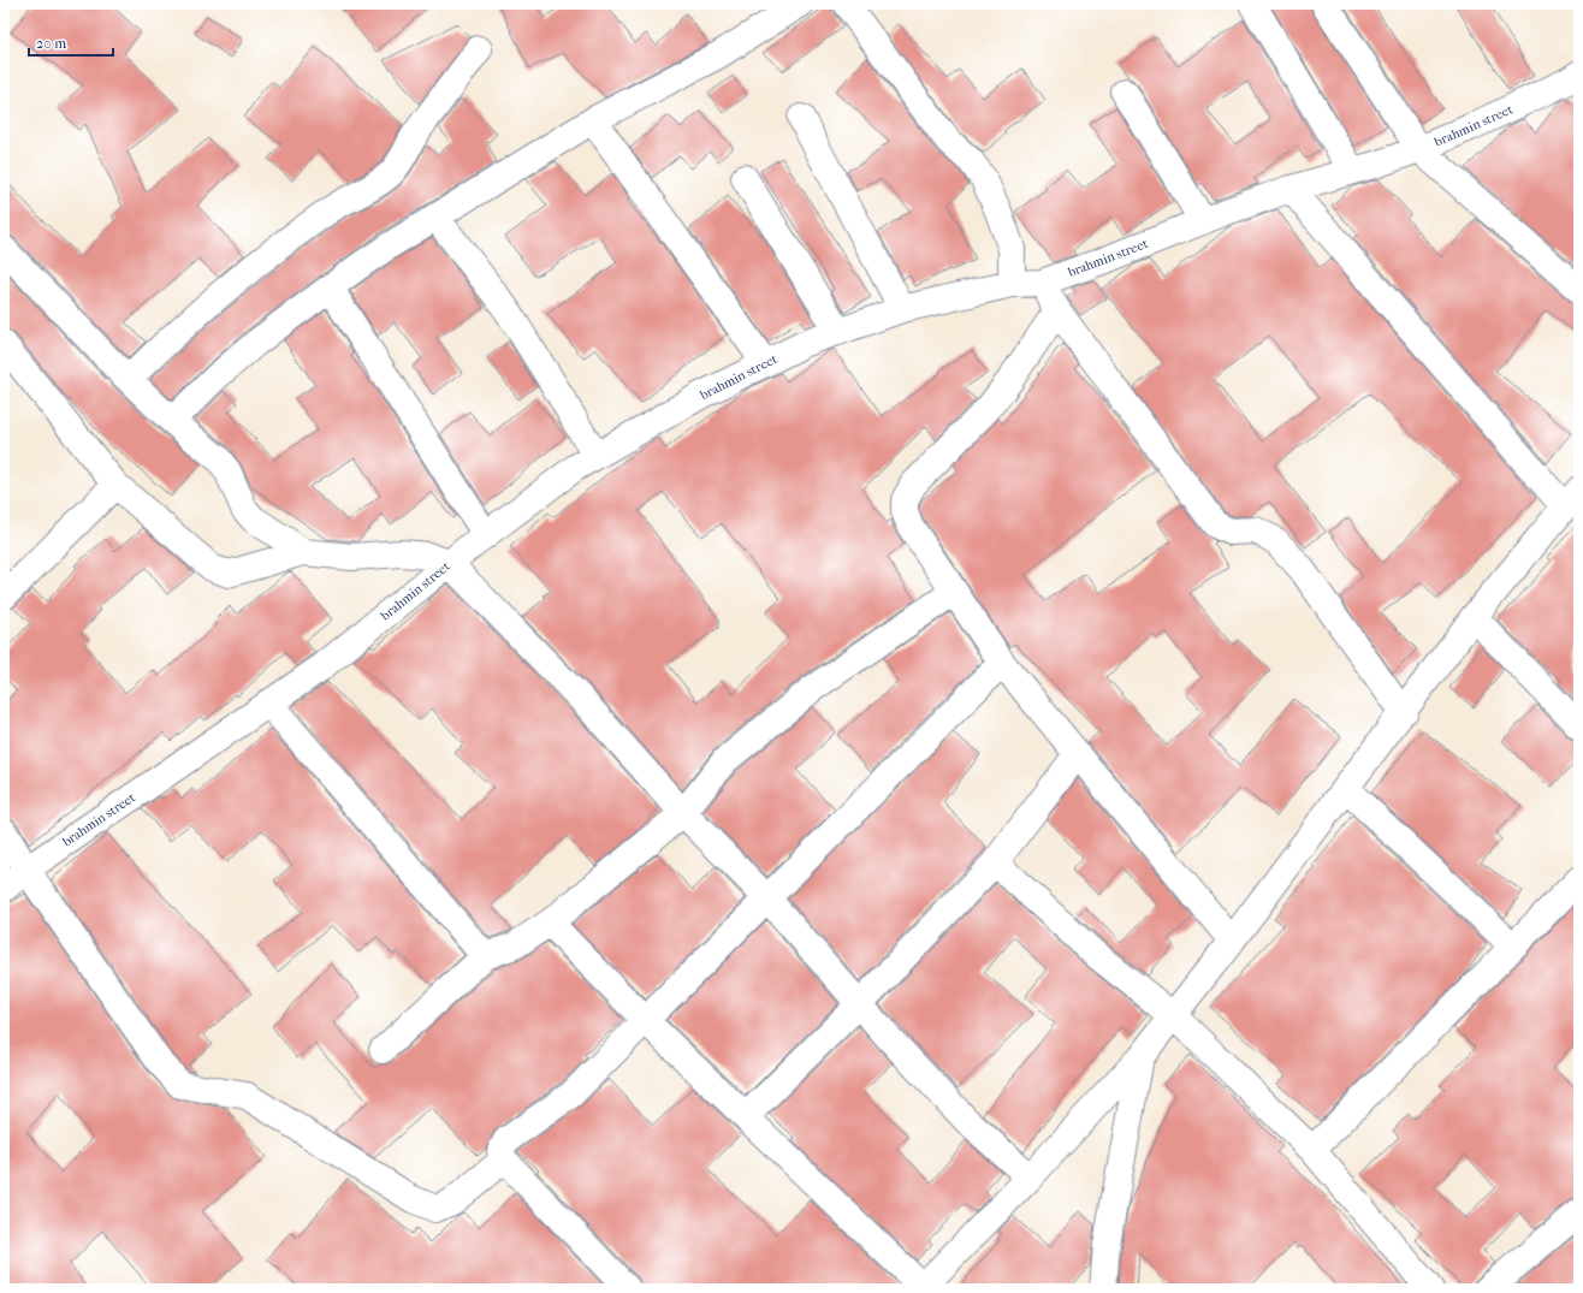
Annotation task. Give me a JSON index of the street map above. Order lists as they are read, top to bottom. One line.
{"streets":{"street":["brahmin street"]},"scale_bar":"20 m"}
